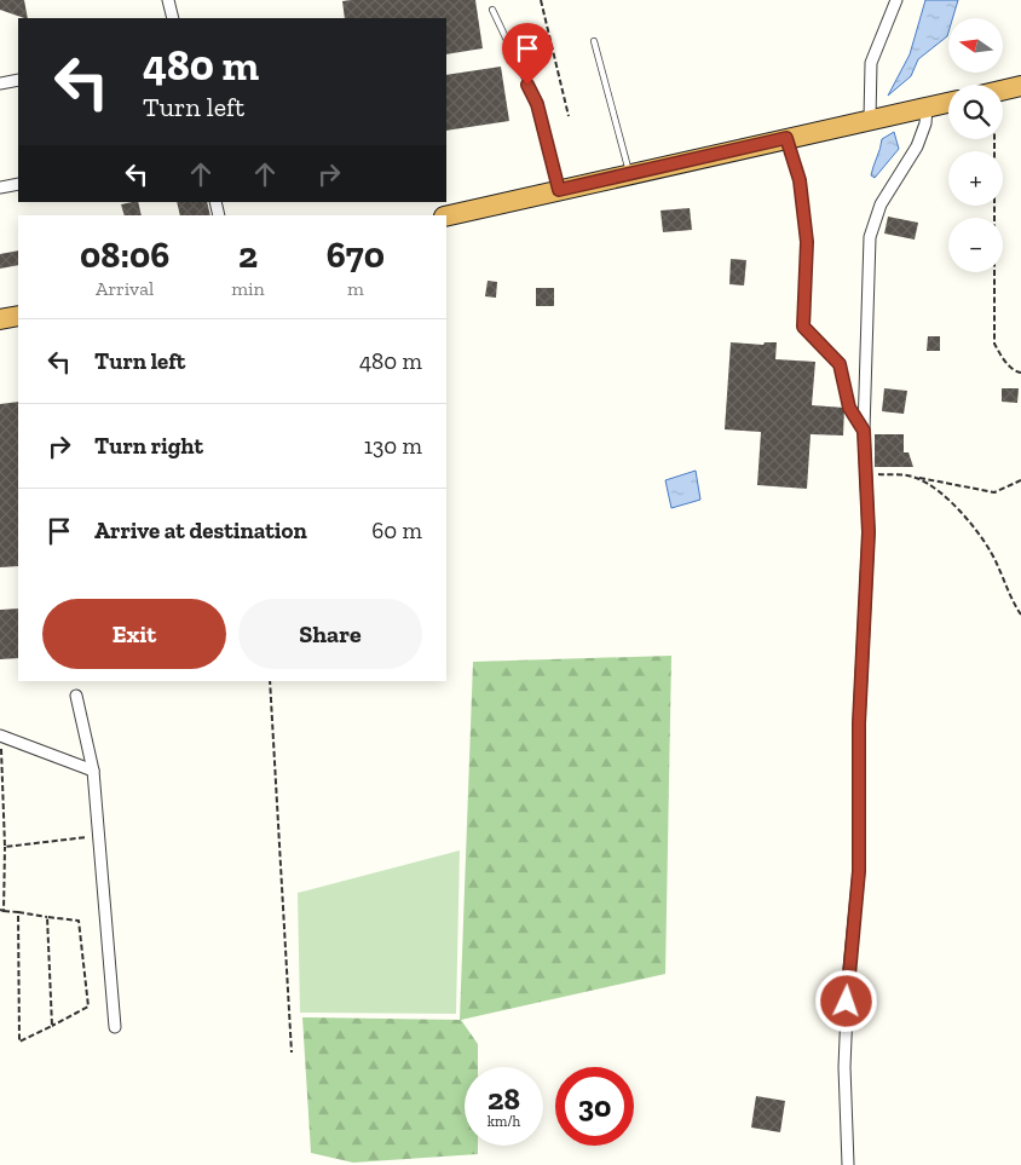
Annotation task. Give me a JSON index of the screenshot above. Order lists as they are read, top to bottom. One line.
{"north":"left","page":{"map_buttons":["+","−"],"turn":["480 m","Turn left"],"eta":["08:06","Arrival","2","min","670","m"],"list":[{"name":"Turn left","value":"480 m"},{"name":"Turn right","value":"130 m"},{"name":"Arrive at destination","value":"60 m"}],"buttons":["Exit","Share"],"speed":"28 km/h","limit":"30"}}
